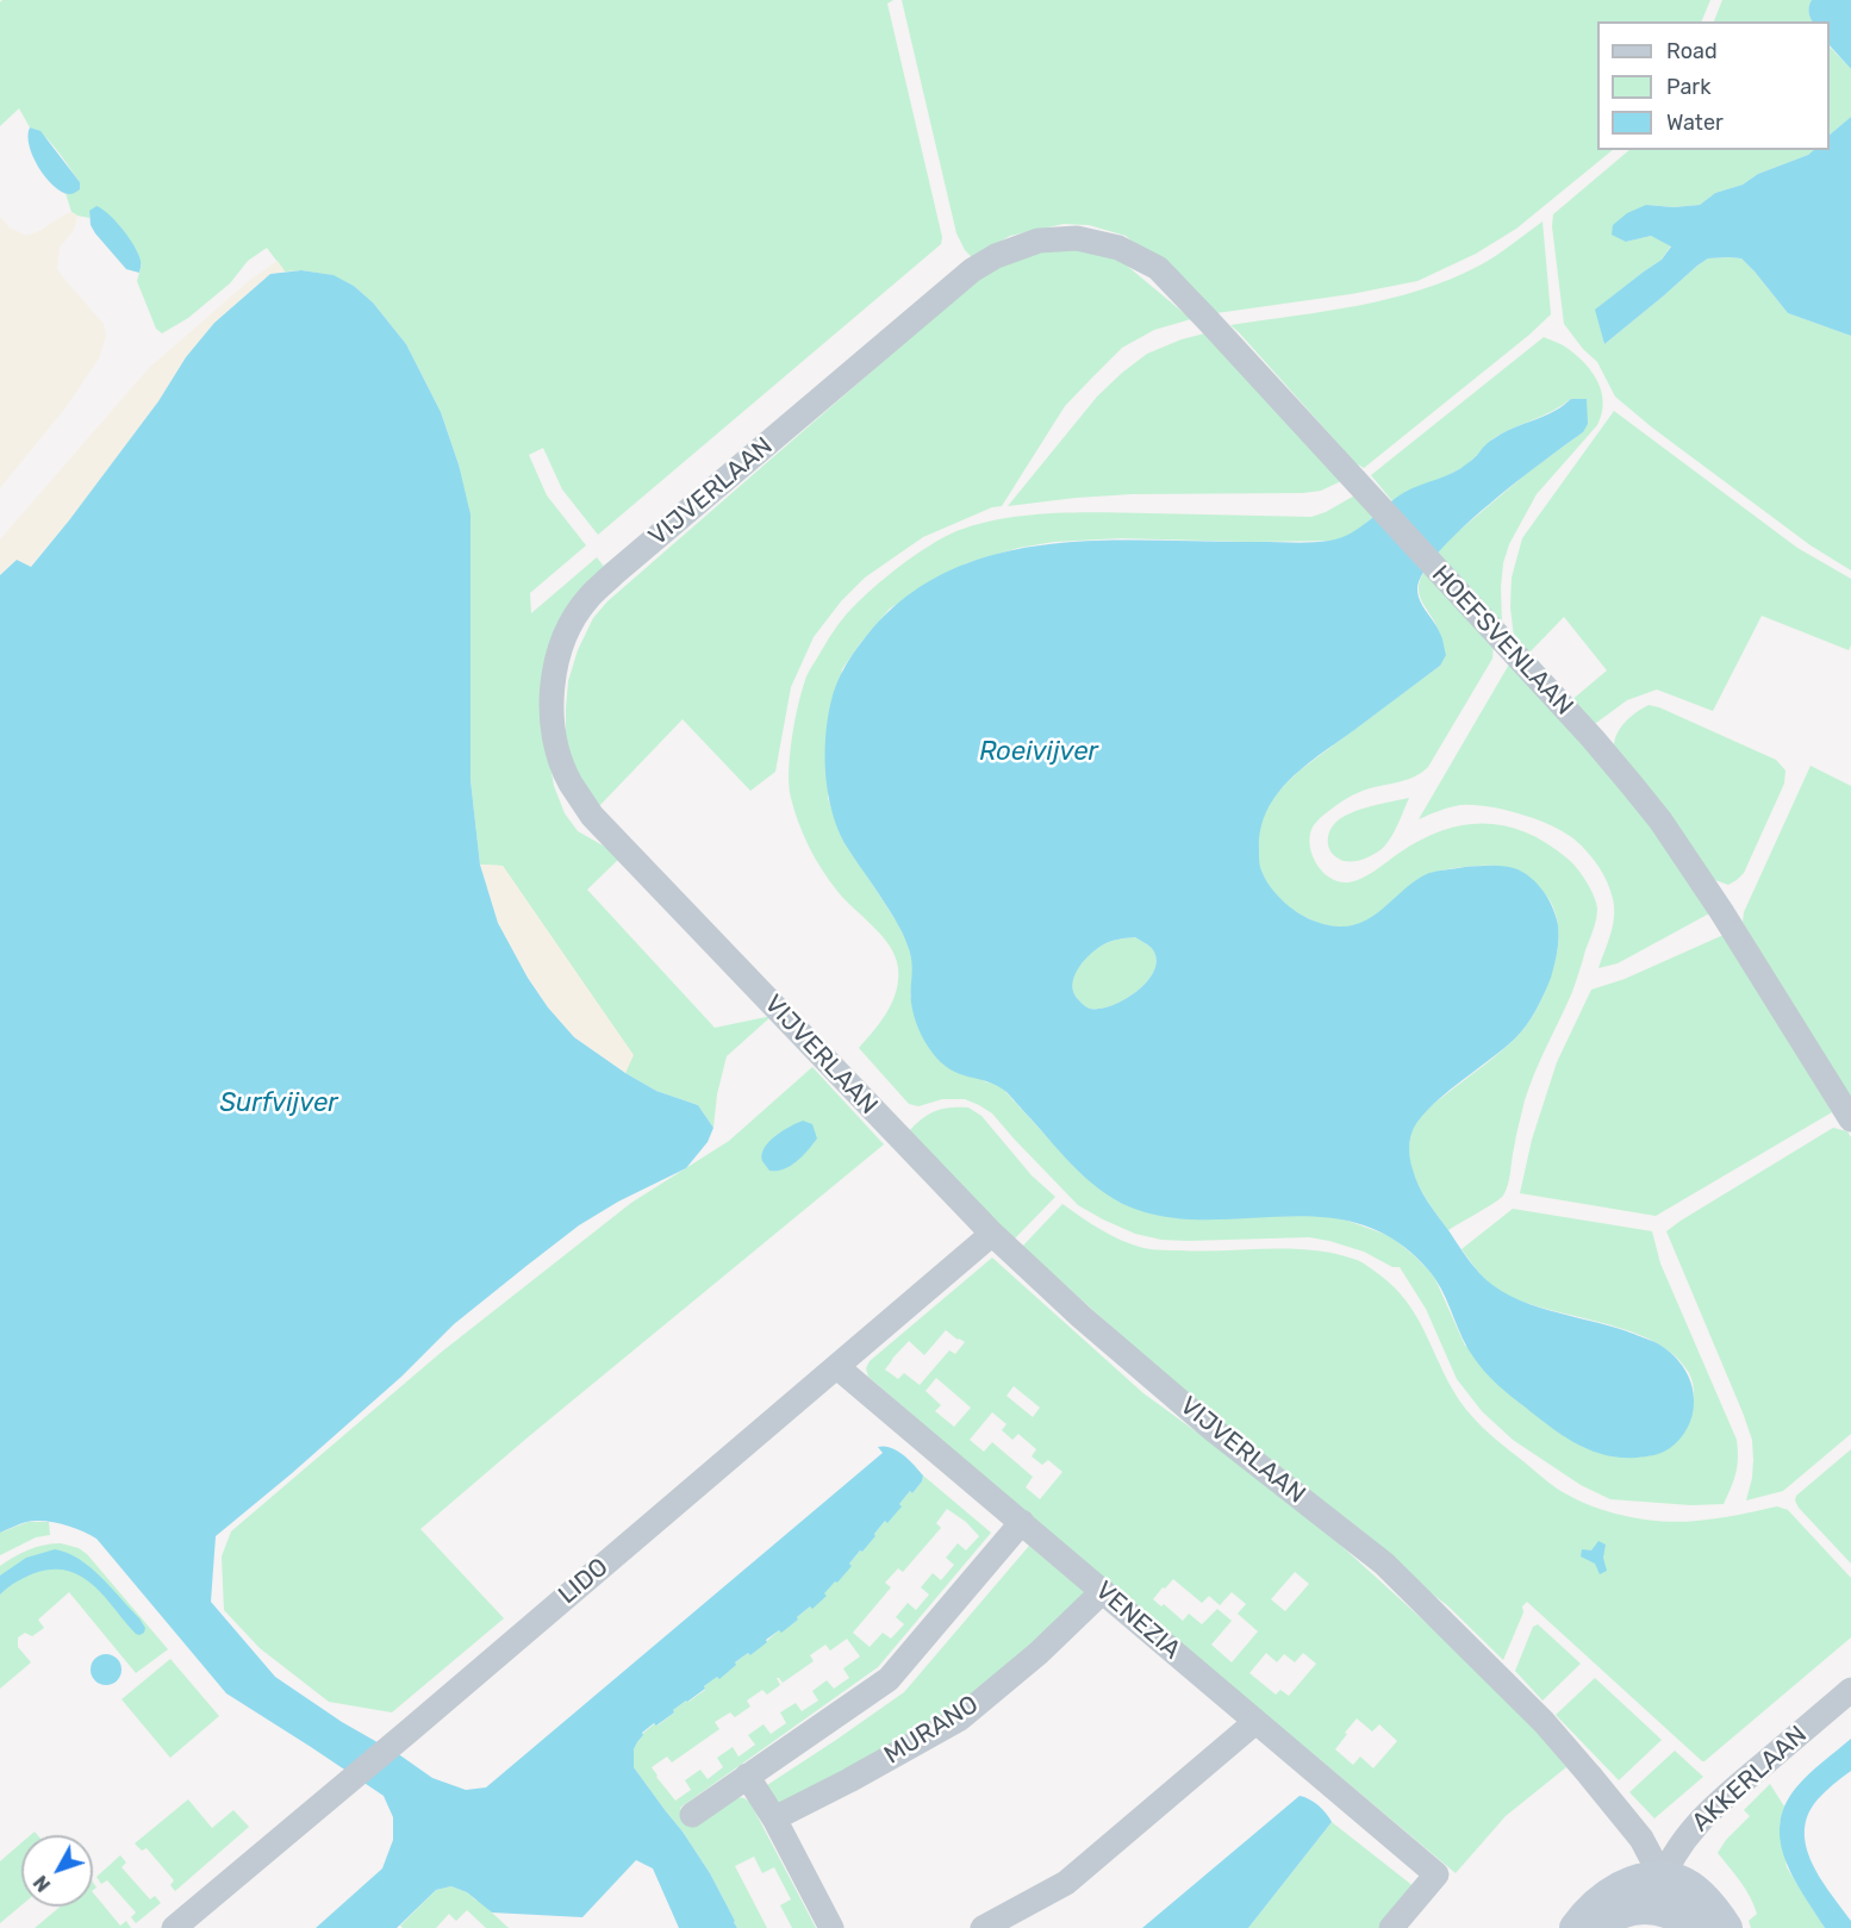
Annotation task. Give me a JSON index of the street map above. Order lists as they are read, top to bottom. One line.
{"streets":{"street":["VIJVERLAAN","HOEFSVENLAAN","LIDO","VENEZIA","MURANO","AKKERLAAN"]},"crossings":[["VIJVERLAAN","HOEFSVENLAAN"],["VIJVERLAAN","LIDO"],["VIJVERLAAN","AKKERLAAN"],["LIDO","VENEZIA"],["VENEZIA","MURANO"]],"water":["Roeivijver","Surfvijver"],"legend":["Road","Park","Water"],"north":"bottom left"}
